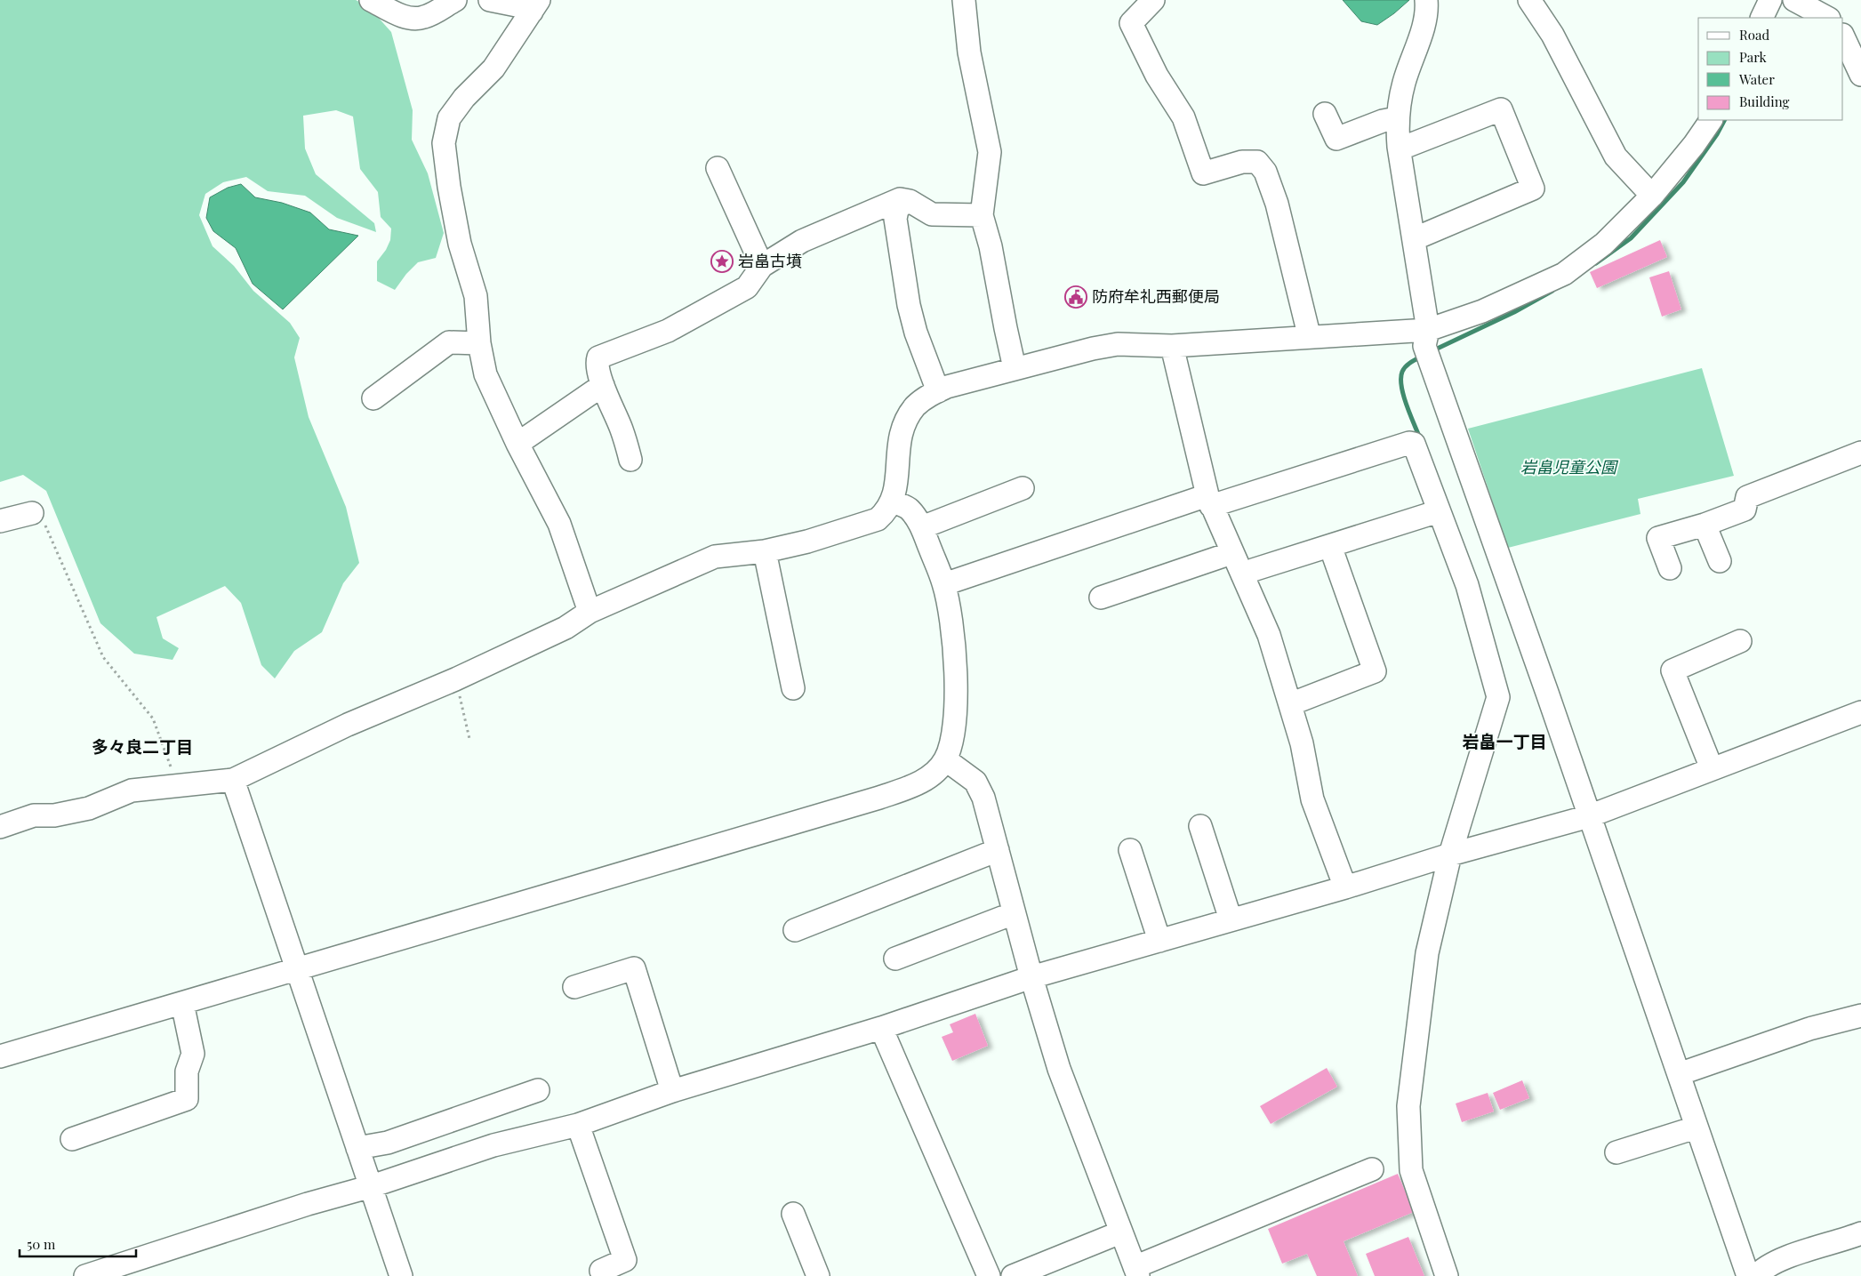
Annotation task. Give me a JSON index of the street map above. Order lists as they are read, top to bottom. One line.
{"districts":["岩畠一丁目","多々良二丁目"],"parks":["岩畠児童公園"],"places":{"place":["岩畠古墳"],"public building":["防府牟礼西郵便局"]},"legend":["Road","Park","Water","Building"],"scale_bar":"50 m"}
